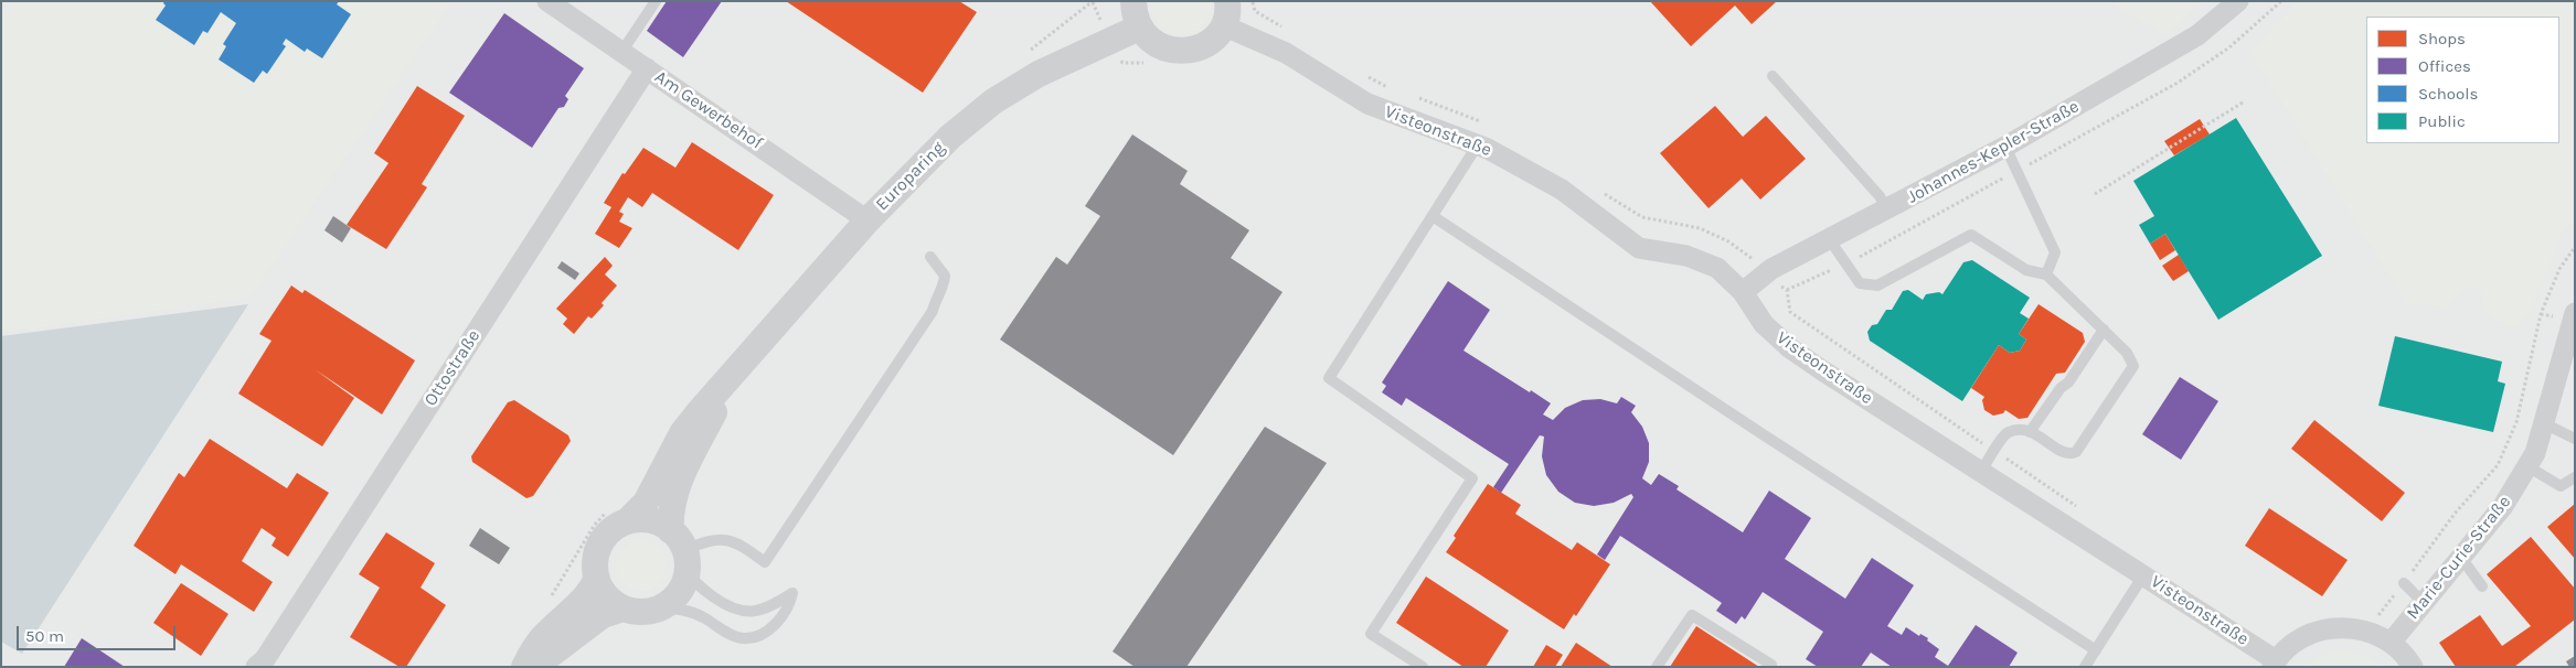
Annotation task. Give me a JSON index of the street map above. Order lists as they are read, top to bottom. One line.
{"streets":{"street":["Am Gewerbehof","Visteonstraße","Johannes-Kepler-Straße","Europaring","Ottostraße","Marie-Curie-Straße"]},"crossings":[["Am Gewerbehof","Europaring"],["Am Gewerbehof","Ottostraße"],["Visteonstraße","Johannes-Kepler-Straße"],["Visteonstraße","Marie-Curie-Straße"]],"legend":["Shops","Offices","Schools","Public"],"scale_bar":"50 m"}
